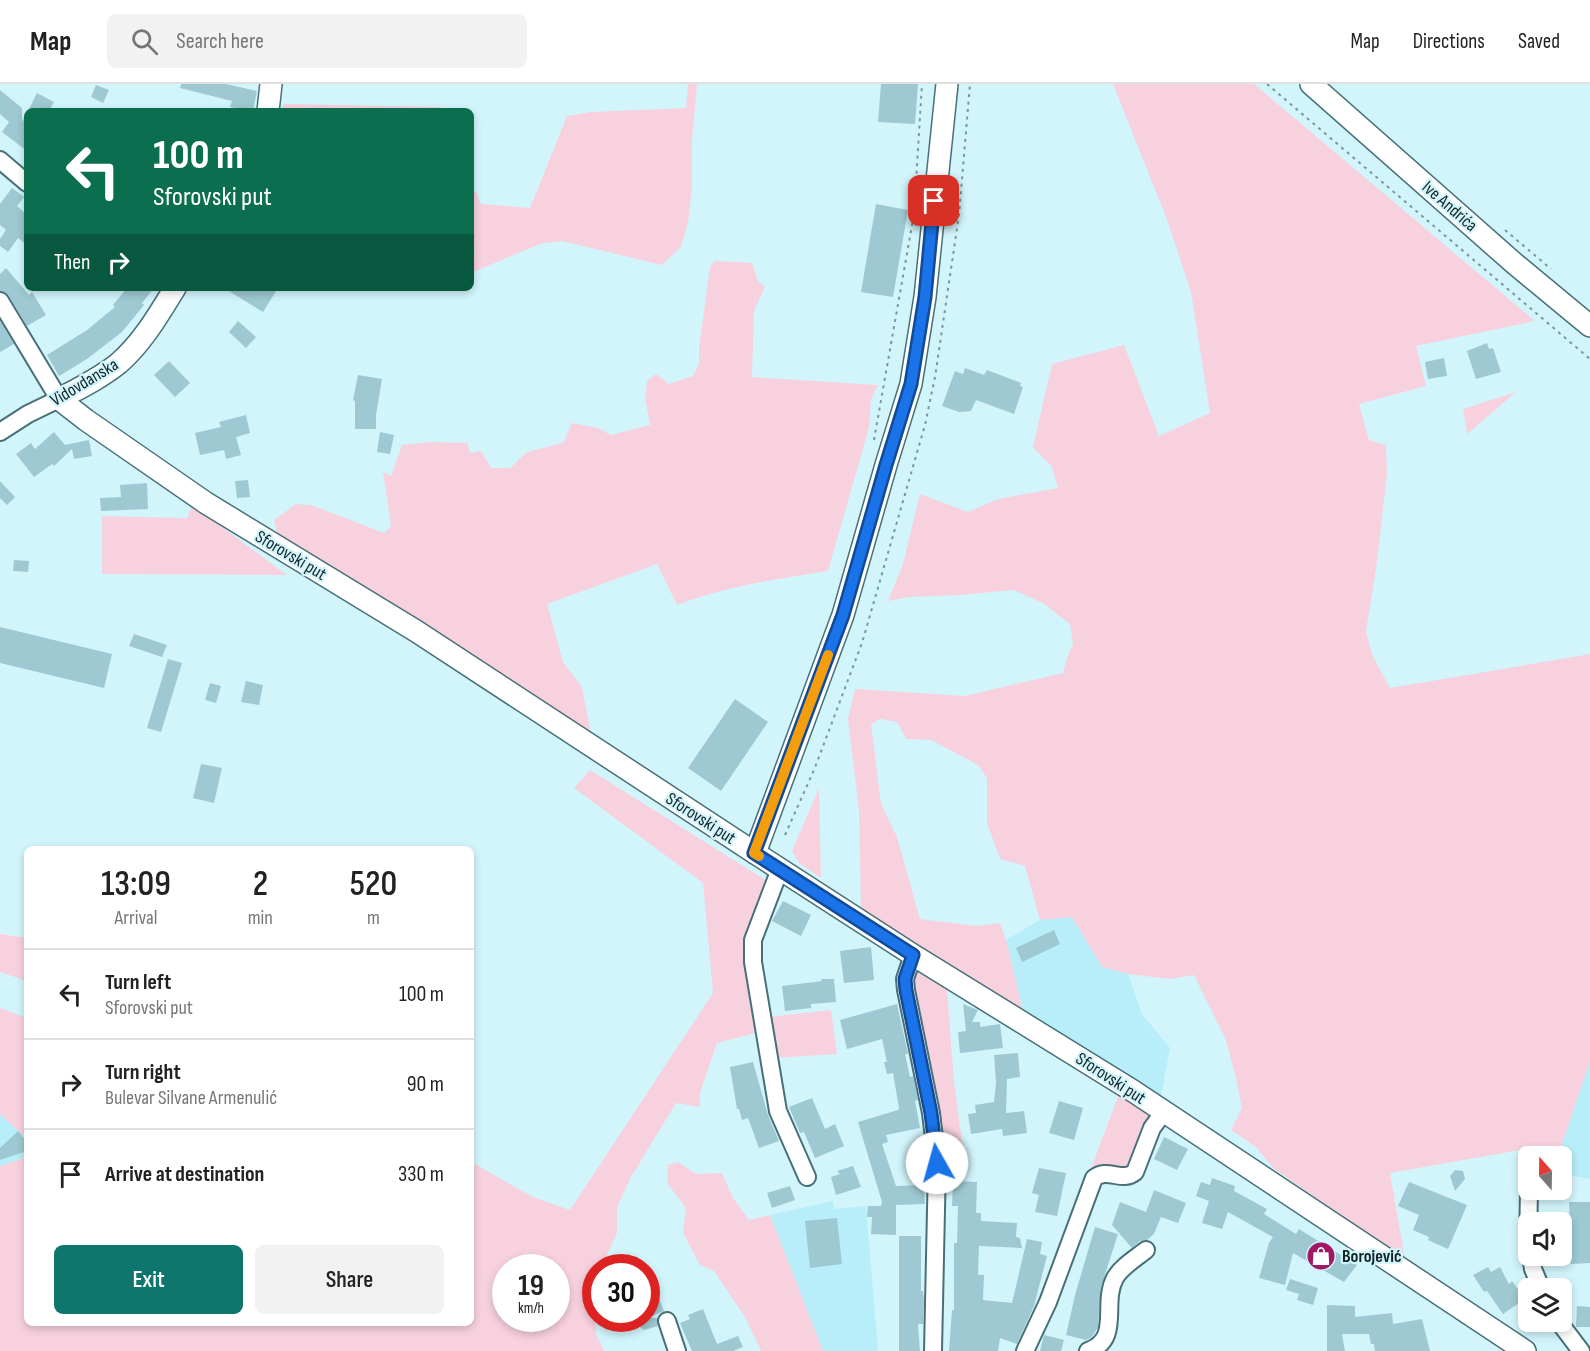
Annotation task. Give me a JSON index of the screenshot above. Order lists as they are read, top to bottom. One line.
{"streets":{"street":["Ive Andrića","Vidovdanska","Sforovski put"]},"crossings":[["Vidovdanska","Sforovski put"]],"places":{"shop":["Borojević"]},"north":"top","page":{"header":"Map","search":"Search here","nav":["Map","Directions","Saved"],"turn":["100 m","Sforovski put"],"then":"Then","eta":["13:09","Arrival","2","min","520","m"],"list":[{"name":"Turn left","note":"Sforovski put","value":"100 m"},{"name":"Turn right","note":"Bulevar Silvane Armenulić","value":"90 m"},{"name":"Arrive at destination","value":"330 m"}],"buttons":["Exit","Share"],"speed":"19 km/h","limit":"30"}}
